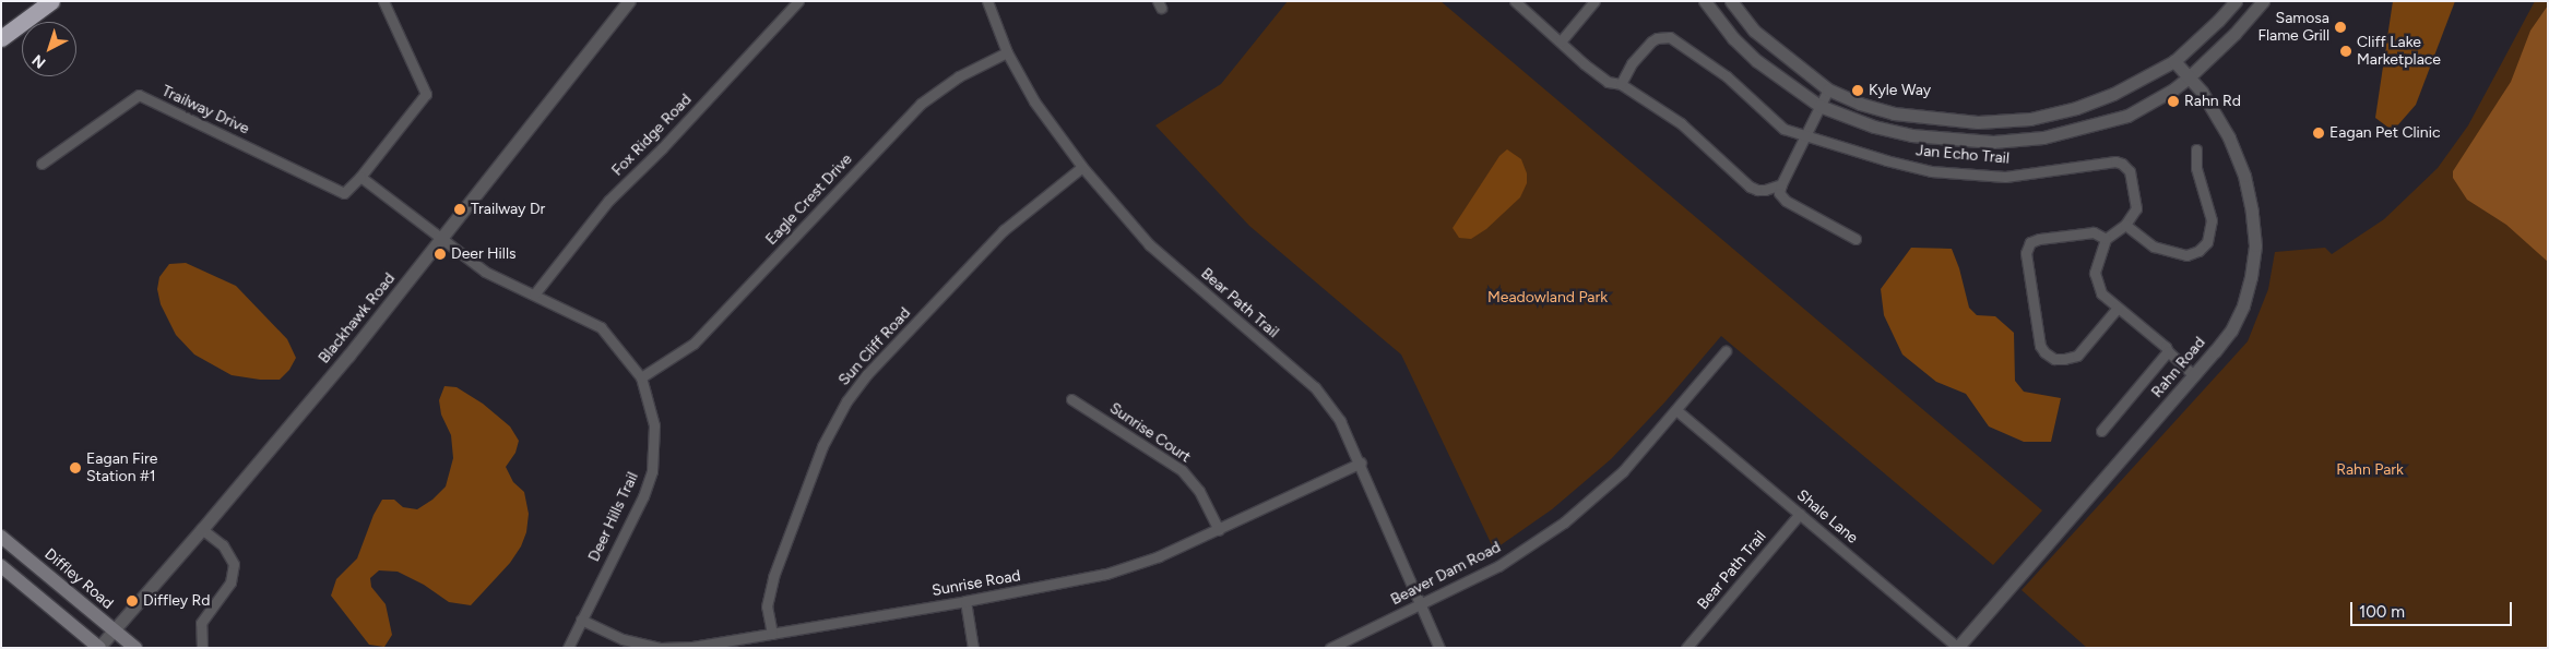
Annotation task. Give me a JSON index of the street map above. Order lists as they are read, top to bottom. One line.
{"streets":{"main road":["Diffley Road"],"street":["Trailway Drive","Fox Ridge Road","Jan Echo Trail","Eagle Crest Drive","Bear Path Trail","Blackhawk Road","Sun Cliff Road","Rahn Road","Sunrise Court","Deer Hills Trail","Shale Lane","Beaver Dam Road","Sunrise Road"]},"crossings":[["Fox Ridge Road","Deer Hills Trail"],["Eagle Crest Drive","Bear Path Trail"],["Eagle Crest Drive","Deer Hills Trail"],["Bear Path Trail","Sun Cliff Road"],["Bear Path Trail","Shale Lane"],["Bear Path Trail","Beaver Dam Road"],["Bear Path Trail","Sunrise Road"],["Blackhawk Road","Deer Hills Trail"],["Blackhawk Road","Diffley Road"],["Sun Cliff Road","Sunrise Road"],["Rahn Road","Shale Lane"],["Sunrise Court","Sunrise Road"],["Deer Hills Trail","Sunrise Road"],["Shale Lane","Beaver Dam Road"]],"parks":["Meadowland Park","Rahn Park"],"places":["Samosa Flame Grill","Cliff Lake Marketplace","Kyle Way","Rahn Rd","Eagan Pet Clinic","Trailway Dr","Deer Hills","Eagan Fire Station #1","Diffley Rd"],"scale_bar":"100 m","north":"bottom left"}
